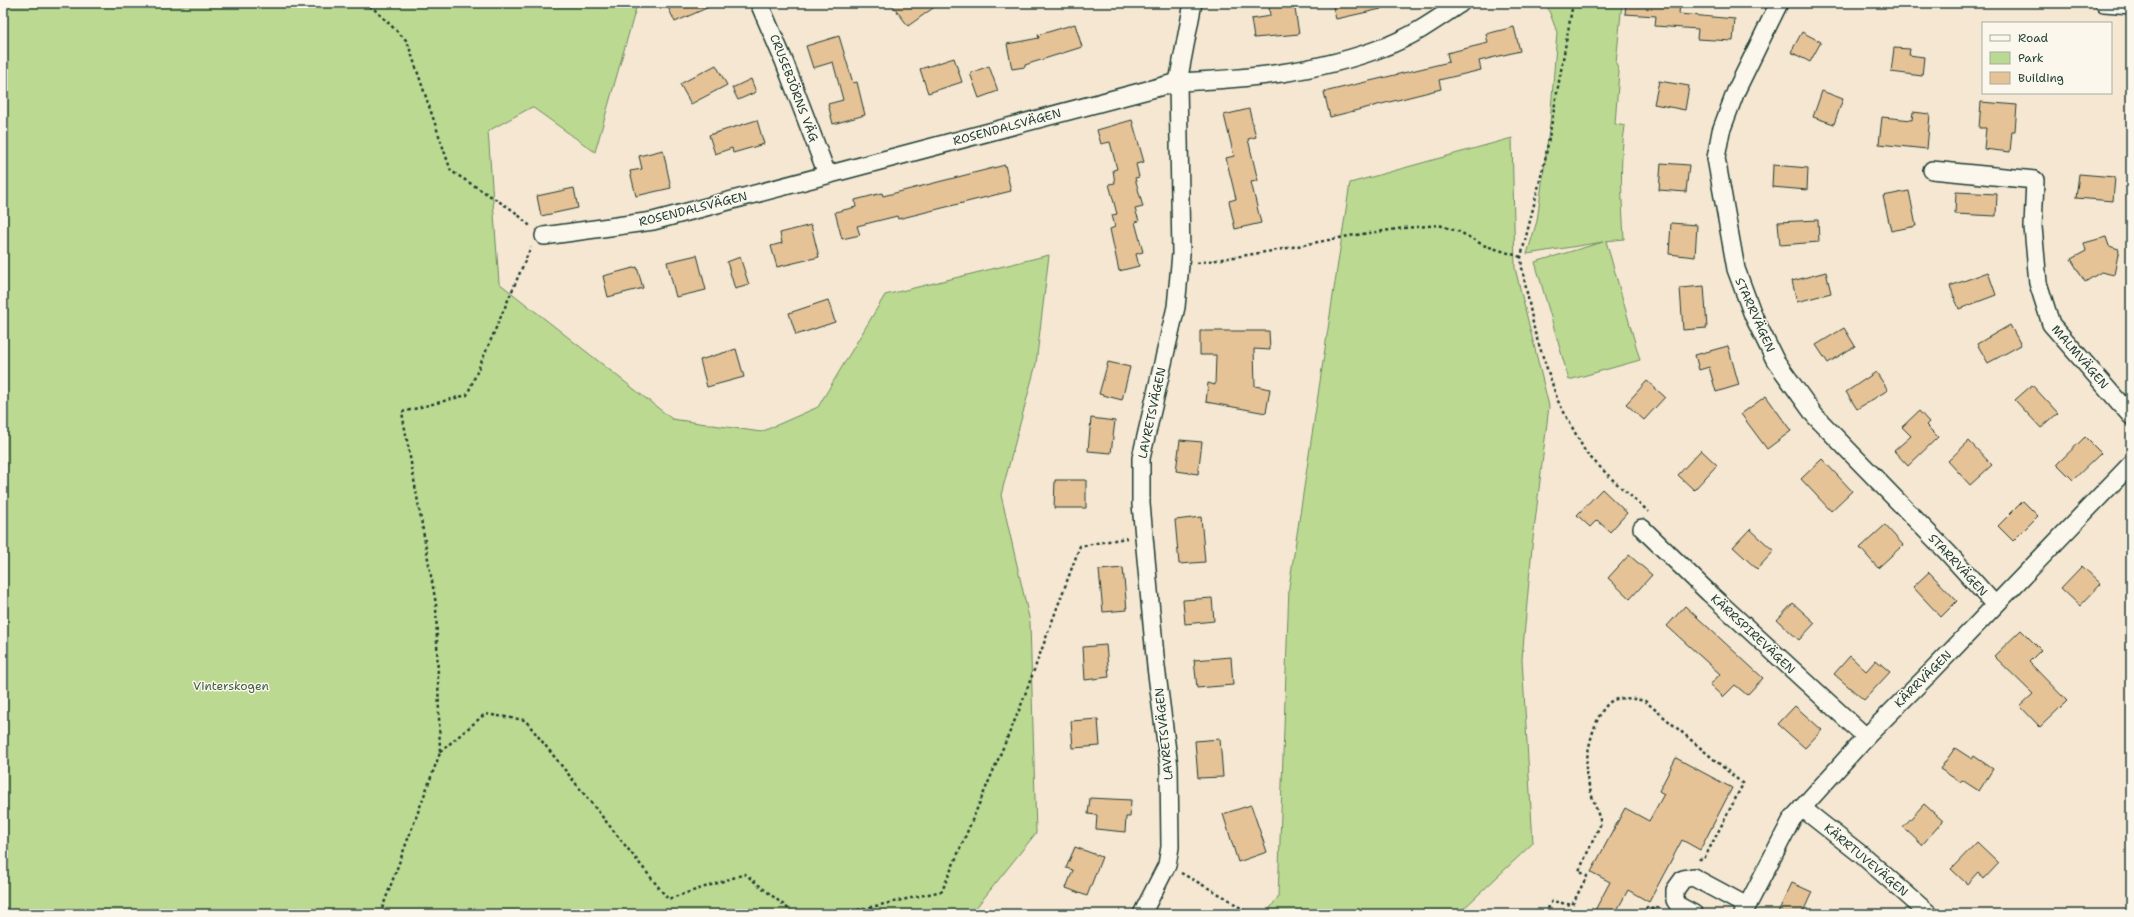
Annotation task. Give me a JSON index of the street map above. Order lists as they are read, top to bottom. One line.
{"streets":{"street":["CRUSEBJÖRNS VÄG","ROSENDALSVÄGEN","STARRVÄGEN","MALMVÄGEN","LAVRETSVÄGEN","KÄRRSPIREVÄGEN","KÄRRVÄGEN","KÄRRTUVEVÄGEN"]},"crossings":[["CRUSEBJÖRNS VÄG","ROSENDALSVÄGEN"],["ROSENDALSVÄGEN","LAVRETSVÄGEN"],["STARRVÄGEN","KÄRRVÄGEN"],["KÄRRSPIREVÄGEN","KÄRRVÄGEN"],["KÄRRVÄGEN","KÄRRTUVEVÄGEN"]],"parks":["Vinterskogen"],"legend":["Road","Park","Building"]}
